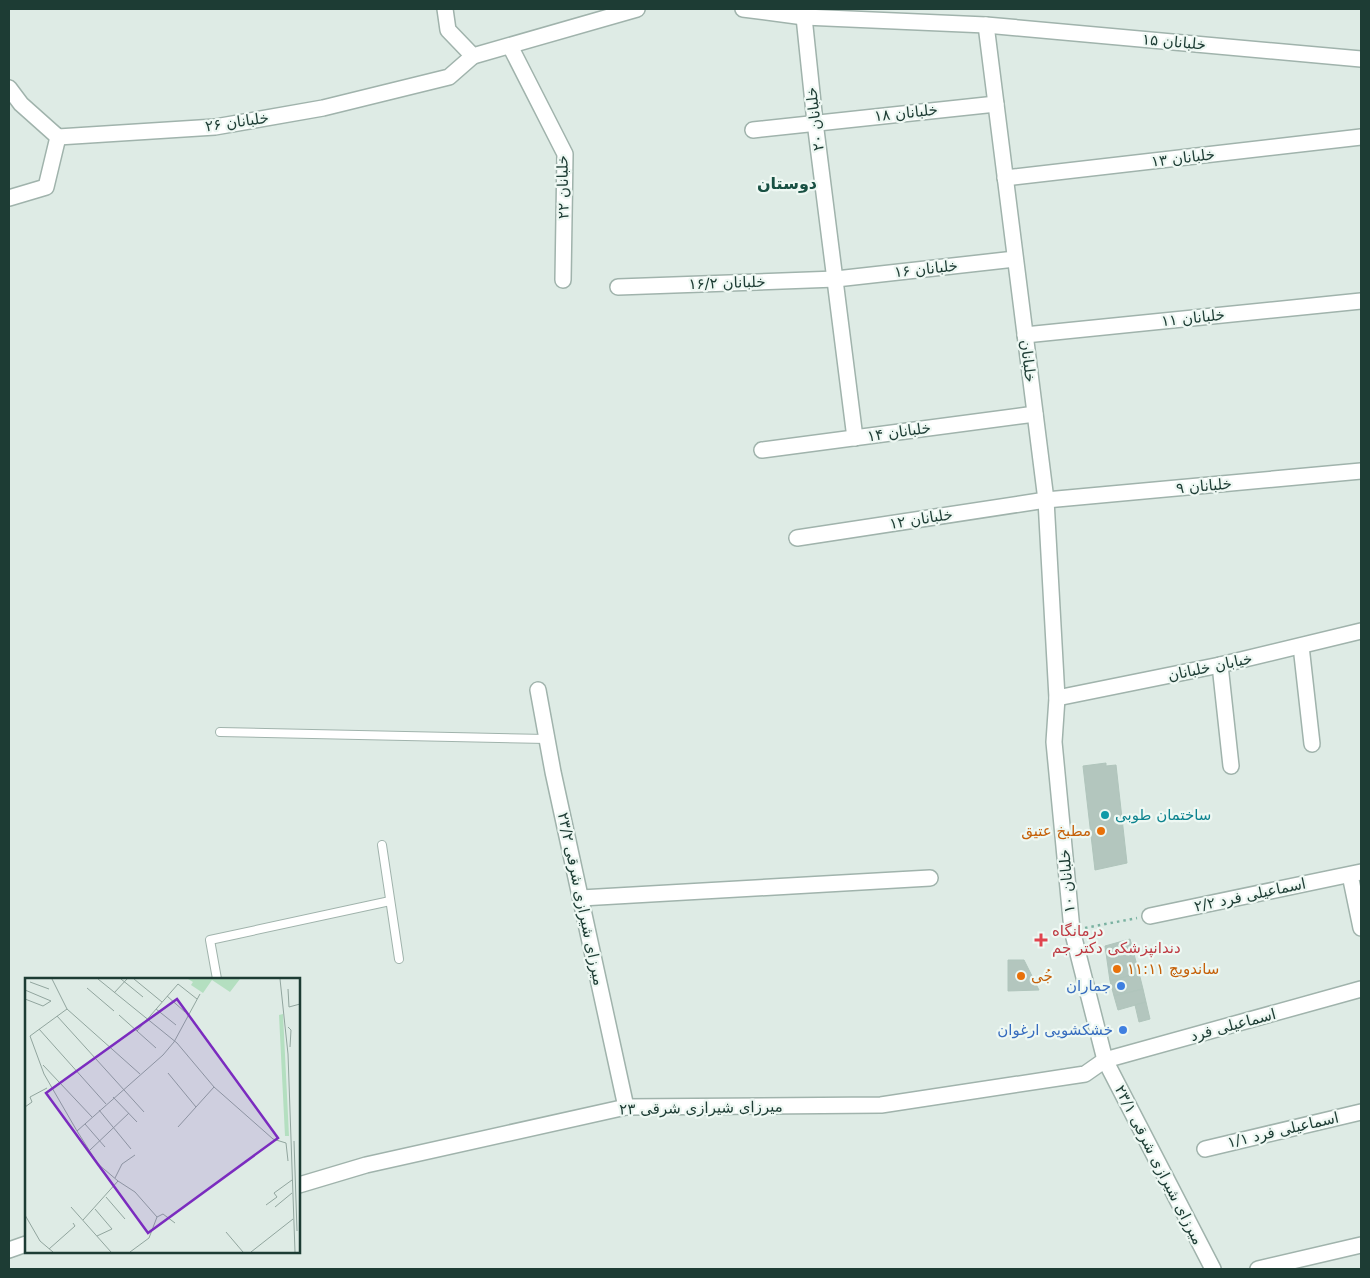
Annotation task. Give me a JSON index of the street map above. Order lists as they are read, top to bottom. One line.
{"streets":{"street":["۱۵ خلبانان","۱۸ خلبانان","۲۰ خلبانان","۲۶ خلبانان","۱۳ خلبانان","۲۲ خلبانان","۱۶ خلبانان","۱۶/۲ خلبانان","۱۱ خلبانان","خلبانان","۱۴ خلبانان","۹ خلبانان","۱۲ خلبانان","خیابان خلبانان","۱۰ خلبانان","۲/۲ اسماعیلی فرد","۲۳/۲ میرزای شیرازی شرقی","اسماعیلی فرد","۲۳ میرزای شیرازی شرقی","۱/۱ اسماعیلی فرد","۲۳/۱ میرزای شیرازی شرقی"]},"crossings":[["۱۵ خلبانان","۲۰ خلبانان"],["۱۵ خلبانان","خلبانان"],["۱۸ خلبانان","۲۰ خلبانان"],["۱۸ خلبانان","خلبانان"],["۲۰ خلبانان","۱۶ خلبانان"],["۲۰ خلبانان","۱۶/۲ خلبانان"],["۲۰ خلبانان","۱۴ خلبانان"],["۱۳ خلبانان","خلبانان"],["۱۶ خلبانان","۱۶/۲ خلبانان"],["۱۶ خلبانان","خلبانان"],["۱۱ خلبانان","خلبانان"],["خلبانان","۱۴ خلبانان"],["خلبانان","۹ خلبانان"],["خلبانان","۱۲ خلبانان"],["خلبانان","خیابان خلبانان"],["خلبانان","۱۰ خلبانان"],["۹ خلبانان","۱۲ خلبانان"],["خیابان خلبانان","۱۰ خلبانان"],["۱۰ خلبانان","اسماعیلی فرد"],["۱۰ خلبانان","۲۳ میرزای شیرازی شرقی"],["۱۰ خلبانان","۲۳/۱ میرزای شیرازی شرقی"],["۲۳/۲ میرزای شیرازی شرقی","۲۳ میرزای شیرازی شرقی"],["اسماعیلی فرد","۲۳ میرزای شیرازی شرقی"],["اسماعیلی فرد","۲۳/۱ میرزای شیرازی شرقی"],["۲۳ میرزای شیرازی شرقی","۲۳/۱ میرزای شیرازی شرقی"]],"districts":["دوستان"],"places":{"other":["ساختمان طوبی","مطبخ عتیق","ساندویچ ۱۱:۱۱","جُی","جماران","خشکشویی ارغوان"],"health":["درمانگاه دندانپزشکی دکتر جم"]}}
